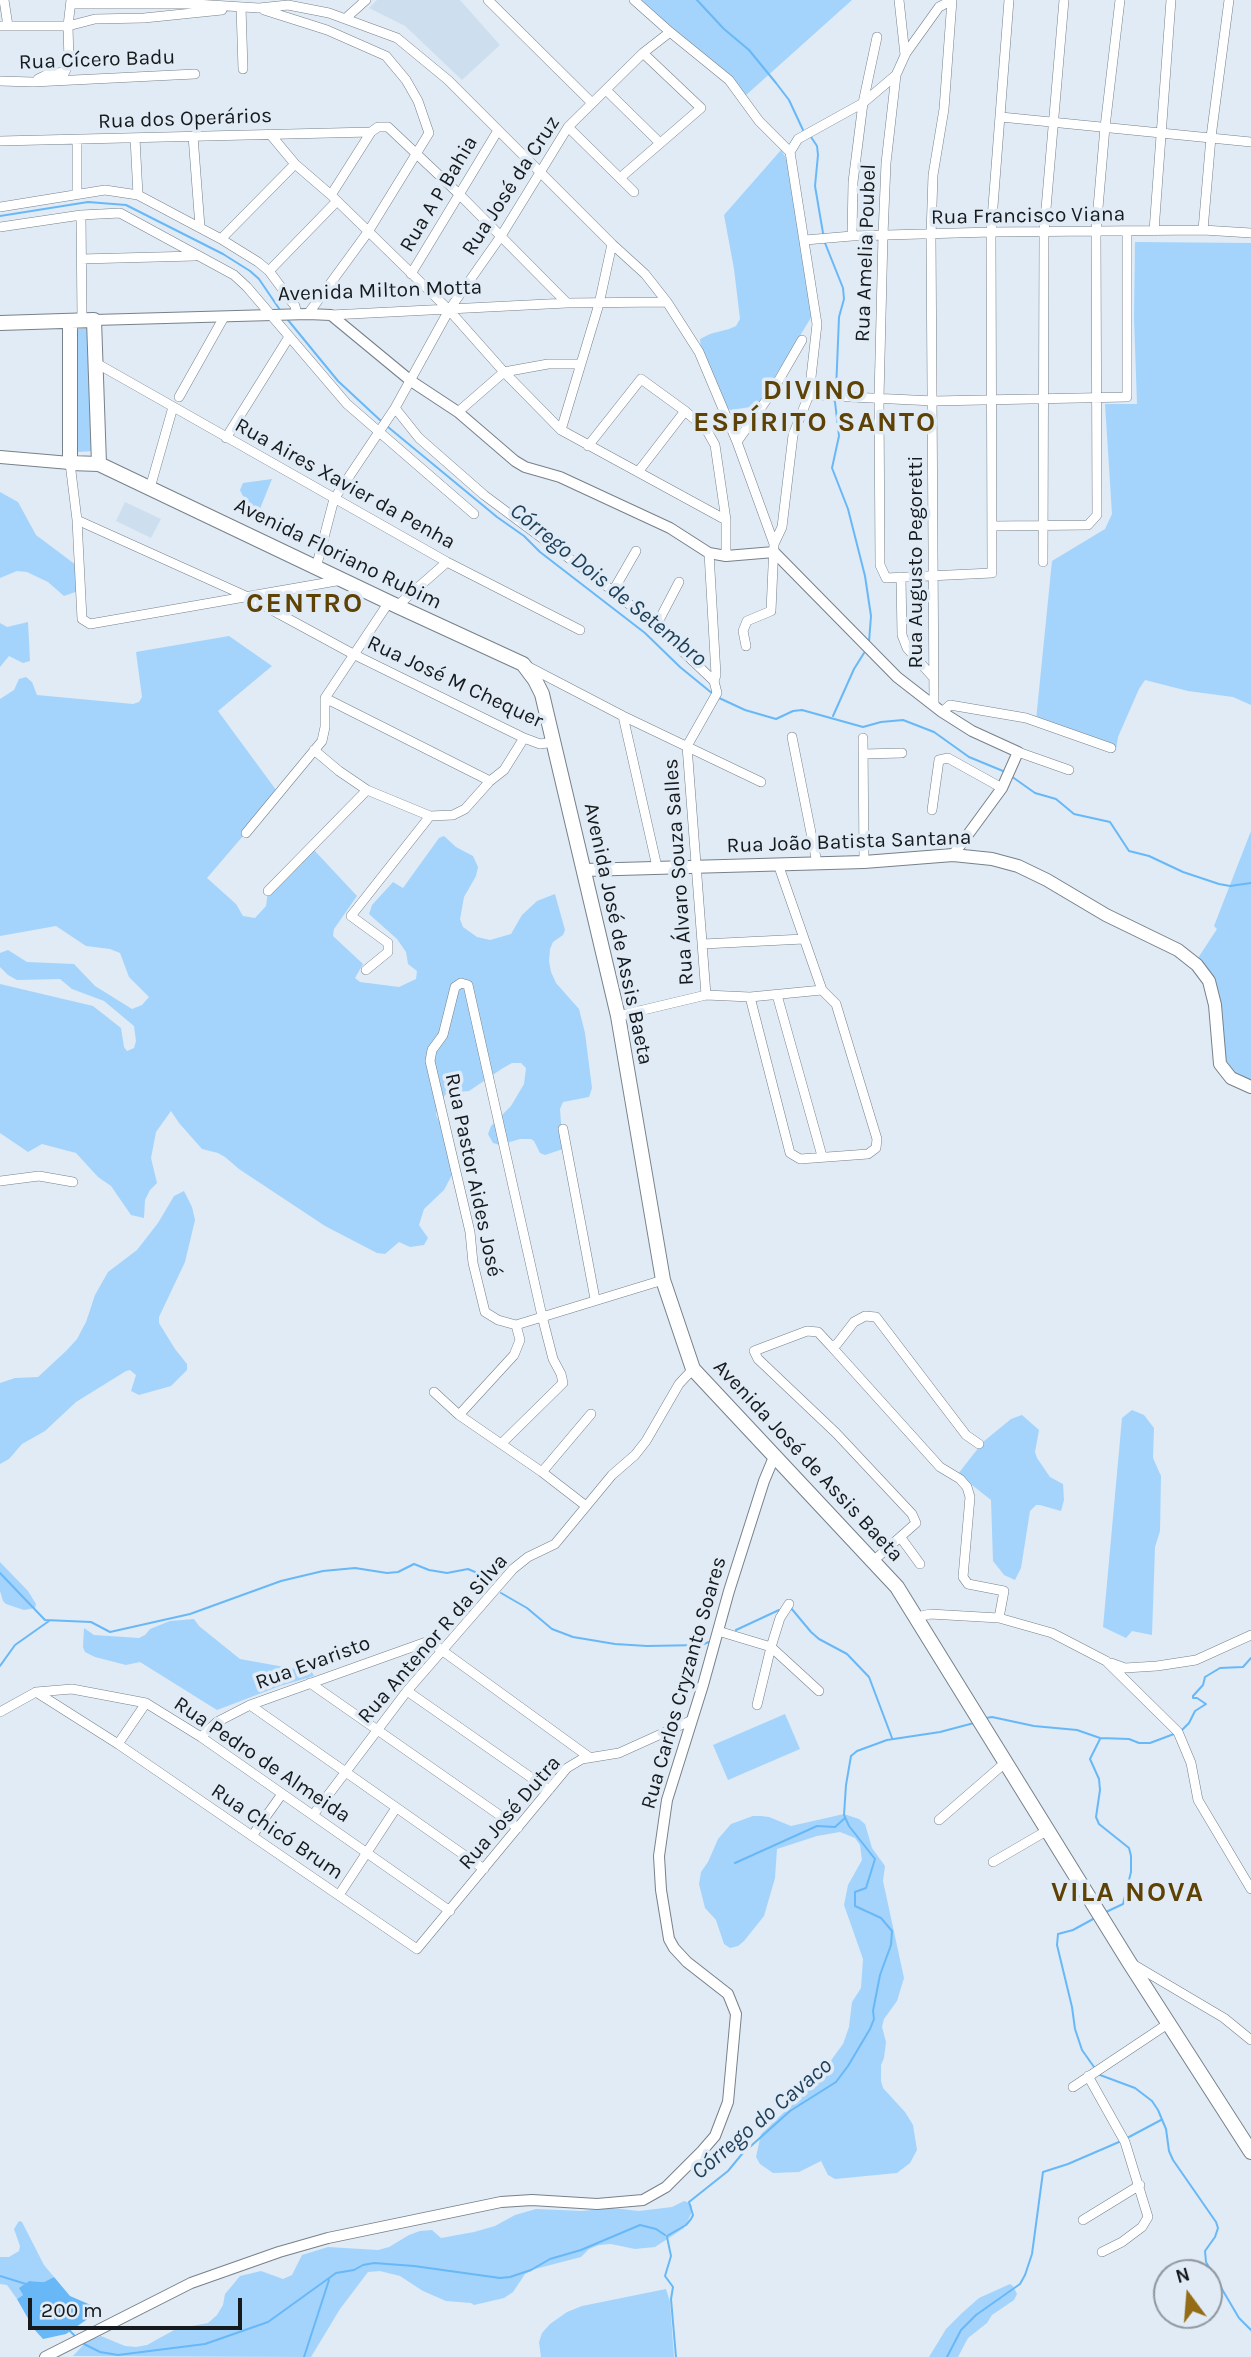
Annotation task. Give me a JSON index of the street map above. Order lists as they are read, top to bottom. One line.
{"streets":{"main road":["Avenida Milton Motta","Avenida Floriano Rubim","Rua João Batista Santana","Avenida José de Assis Baeta"],"street":["Rua Cícero Badu","Rua dos Operários","Rua José da Cruz","Rua A P Bahia","Rua Francisco Viana","Rua Amelia Poubel","Rua Aires Xavier da Penha","Rua Augusto Pegoretti","Rua José M Chequer","Rua Álvaro Souza Salles","Rua Pastor Aides José","Rua Antenor R da Silva","Rua Evaristo","Rua Carlos Cryzanto Soares","Rua Pedro de Almeida","Rua José Dutra","Rua Chicó Brum"]},"crossings":[["Rua José da Cruz","Avenida Milton Motta"],["Rua José da Cruz","Rua Aires Xavier da Penha"],["Rua José da Cruz","Avenida Floriano Rubim"],["Rua Francisco Viana","Rua Amelia Poubel"],["Rua Francisco Viana","Rua Augusto Pegoretti"],["Avenida Floriano Rubim","Rua Álvaro Souza Salles"],["Avenida Floriano Rubim","Avenida José de Assis Baeta"],["Rua José M Chequer","Avenida José de Assis Baeta"],["Rua João Batista Santana","Rua Álvaro Souza Salles"],["Rua João Batista Santana","Avenida José de Assis Baeta"],["Avenida José de Assis Baeta","Rua Antenor R da Silva"],["Avenida José de Assis Baeta","Rua Carlos Cryzanto Soares"],["Rua Antenor R da Silva","Rua Evaristo"],["Rua Antenor R da Silva","Rua Pedro de Almeida"],["Rua Evaristo","Rua Pedro de Almeida"],["Rua Carlos Cryzanto Soares","Rua José Dutra"],["Rua Pedro de Almeida","Rua José Dutra"],["Rua Pedro de Almeida","Rua Chicó Brum"],["Rua José Dutra","Rua Chicó Brum"]],"districts":["DIVINO ESPÍRITO SANTO","CENTRO","VILA NOVA"],"water":["Córrego Dois de Setembro","Córrego do Cavaco"],"scale_bar":"200 m","north":"top"}
